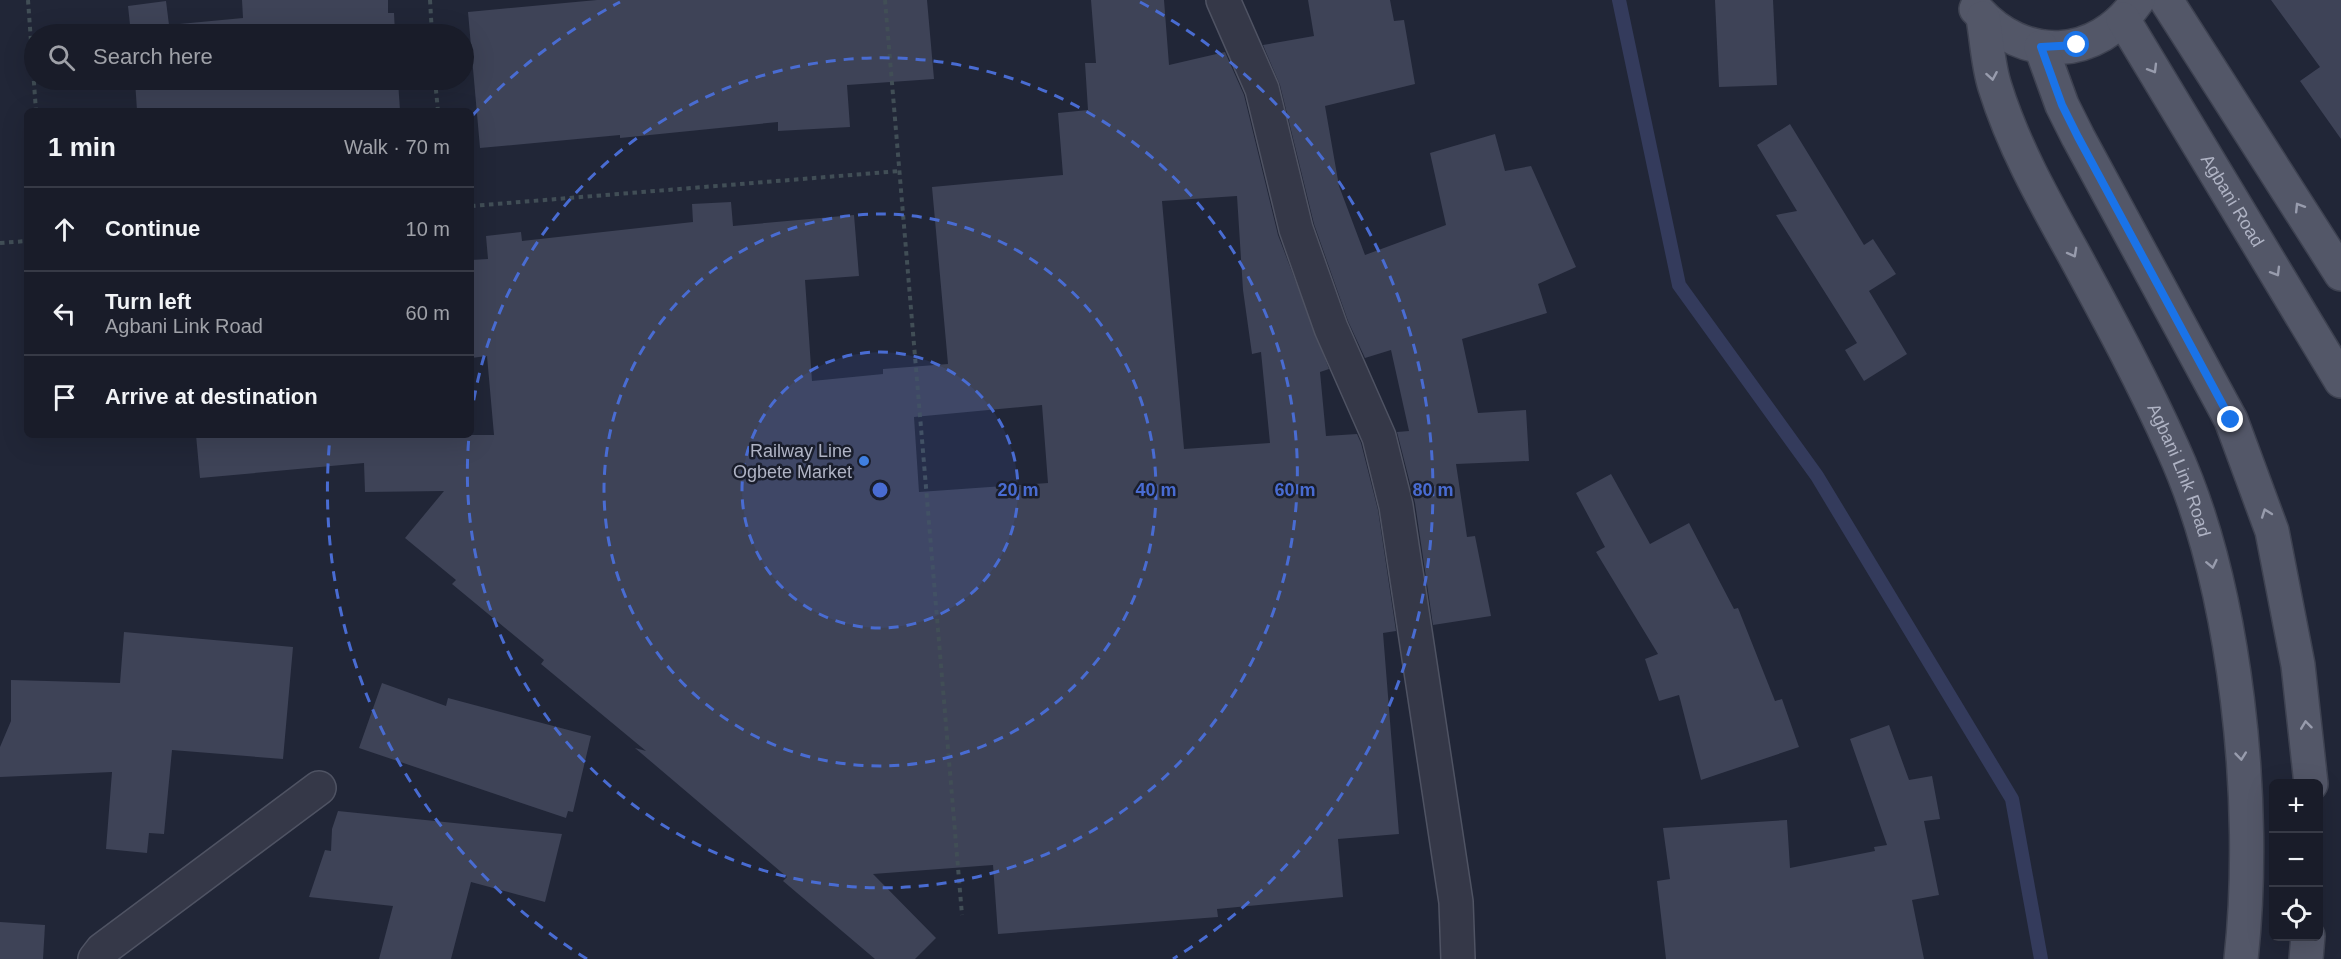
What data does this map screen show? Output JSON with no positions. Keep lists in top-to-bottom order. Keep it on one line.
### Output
{"streets":{"main road":["Agbani Road","Agbani Link Road"]},"places":["Railway Line Ogbete Market"],"page":{"search":"Search here","heading":["1 min","Walk · 70 m"],"list":[["Continue","10 m"],["Turn left","Agbani Link Road","60 m"],"Arrive at destination"],"map_buttons":["+","−"]},"rings":["20 m","40 m","60 m","80 m"]}
